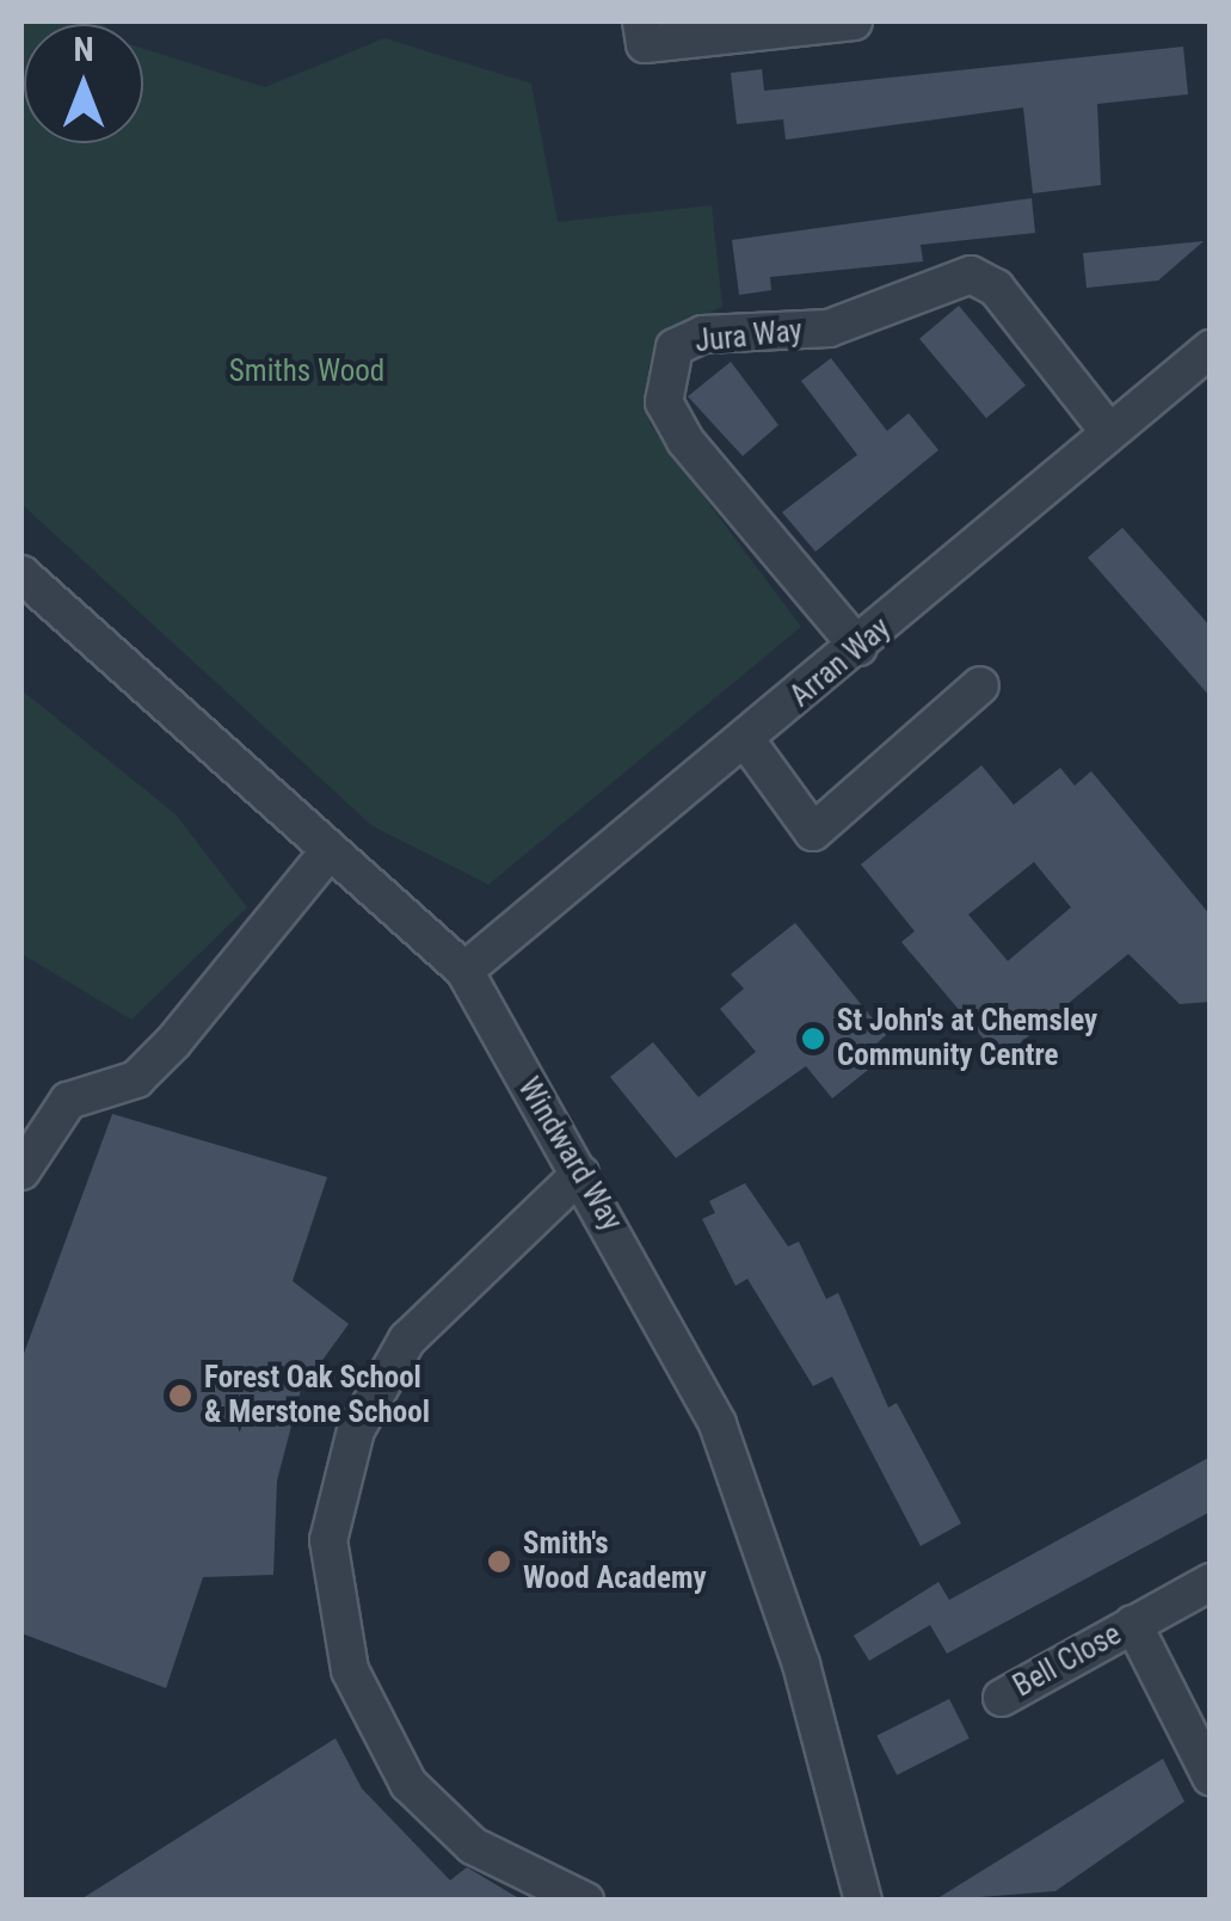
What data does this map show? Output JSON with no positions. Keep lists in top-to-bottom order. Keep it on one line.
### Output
{"streets":{"street":["Jura Way","Arran Way","Windward Way","Bell Close"]},"crossings":[["Jura Way","Arran Way"],["Arran Way","Windward Way"]],"parks":["Smiths Wood"],"places":["St John's at Chemsley Community Centre","Forest Oak School & Merstone School","Smith's Wood Academy"],"north":"top"}
